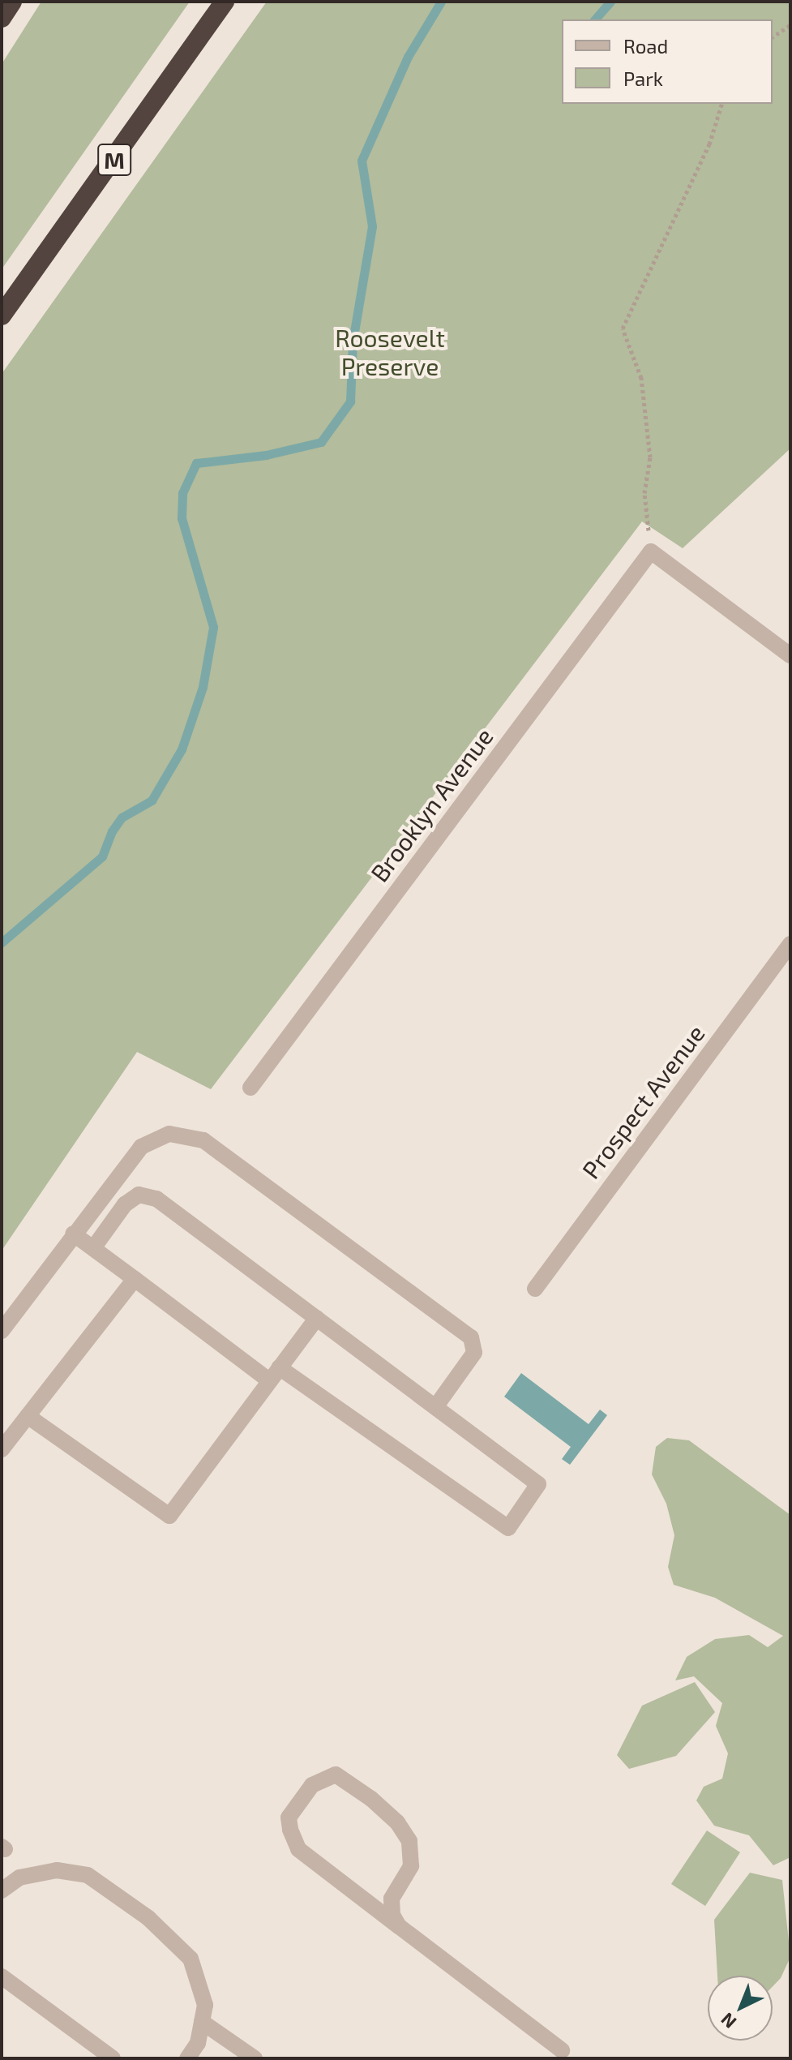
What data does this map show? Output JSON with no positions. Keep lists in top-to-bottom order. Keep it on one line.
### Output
{"streets":{"highway":["M"],"street":["Brooklyn Avenue","Prospect Avenue"]},"parks":["Roosevelt Preserve"],"legend":["Road","Park"],"north":"bottom left"}
